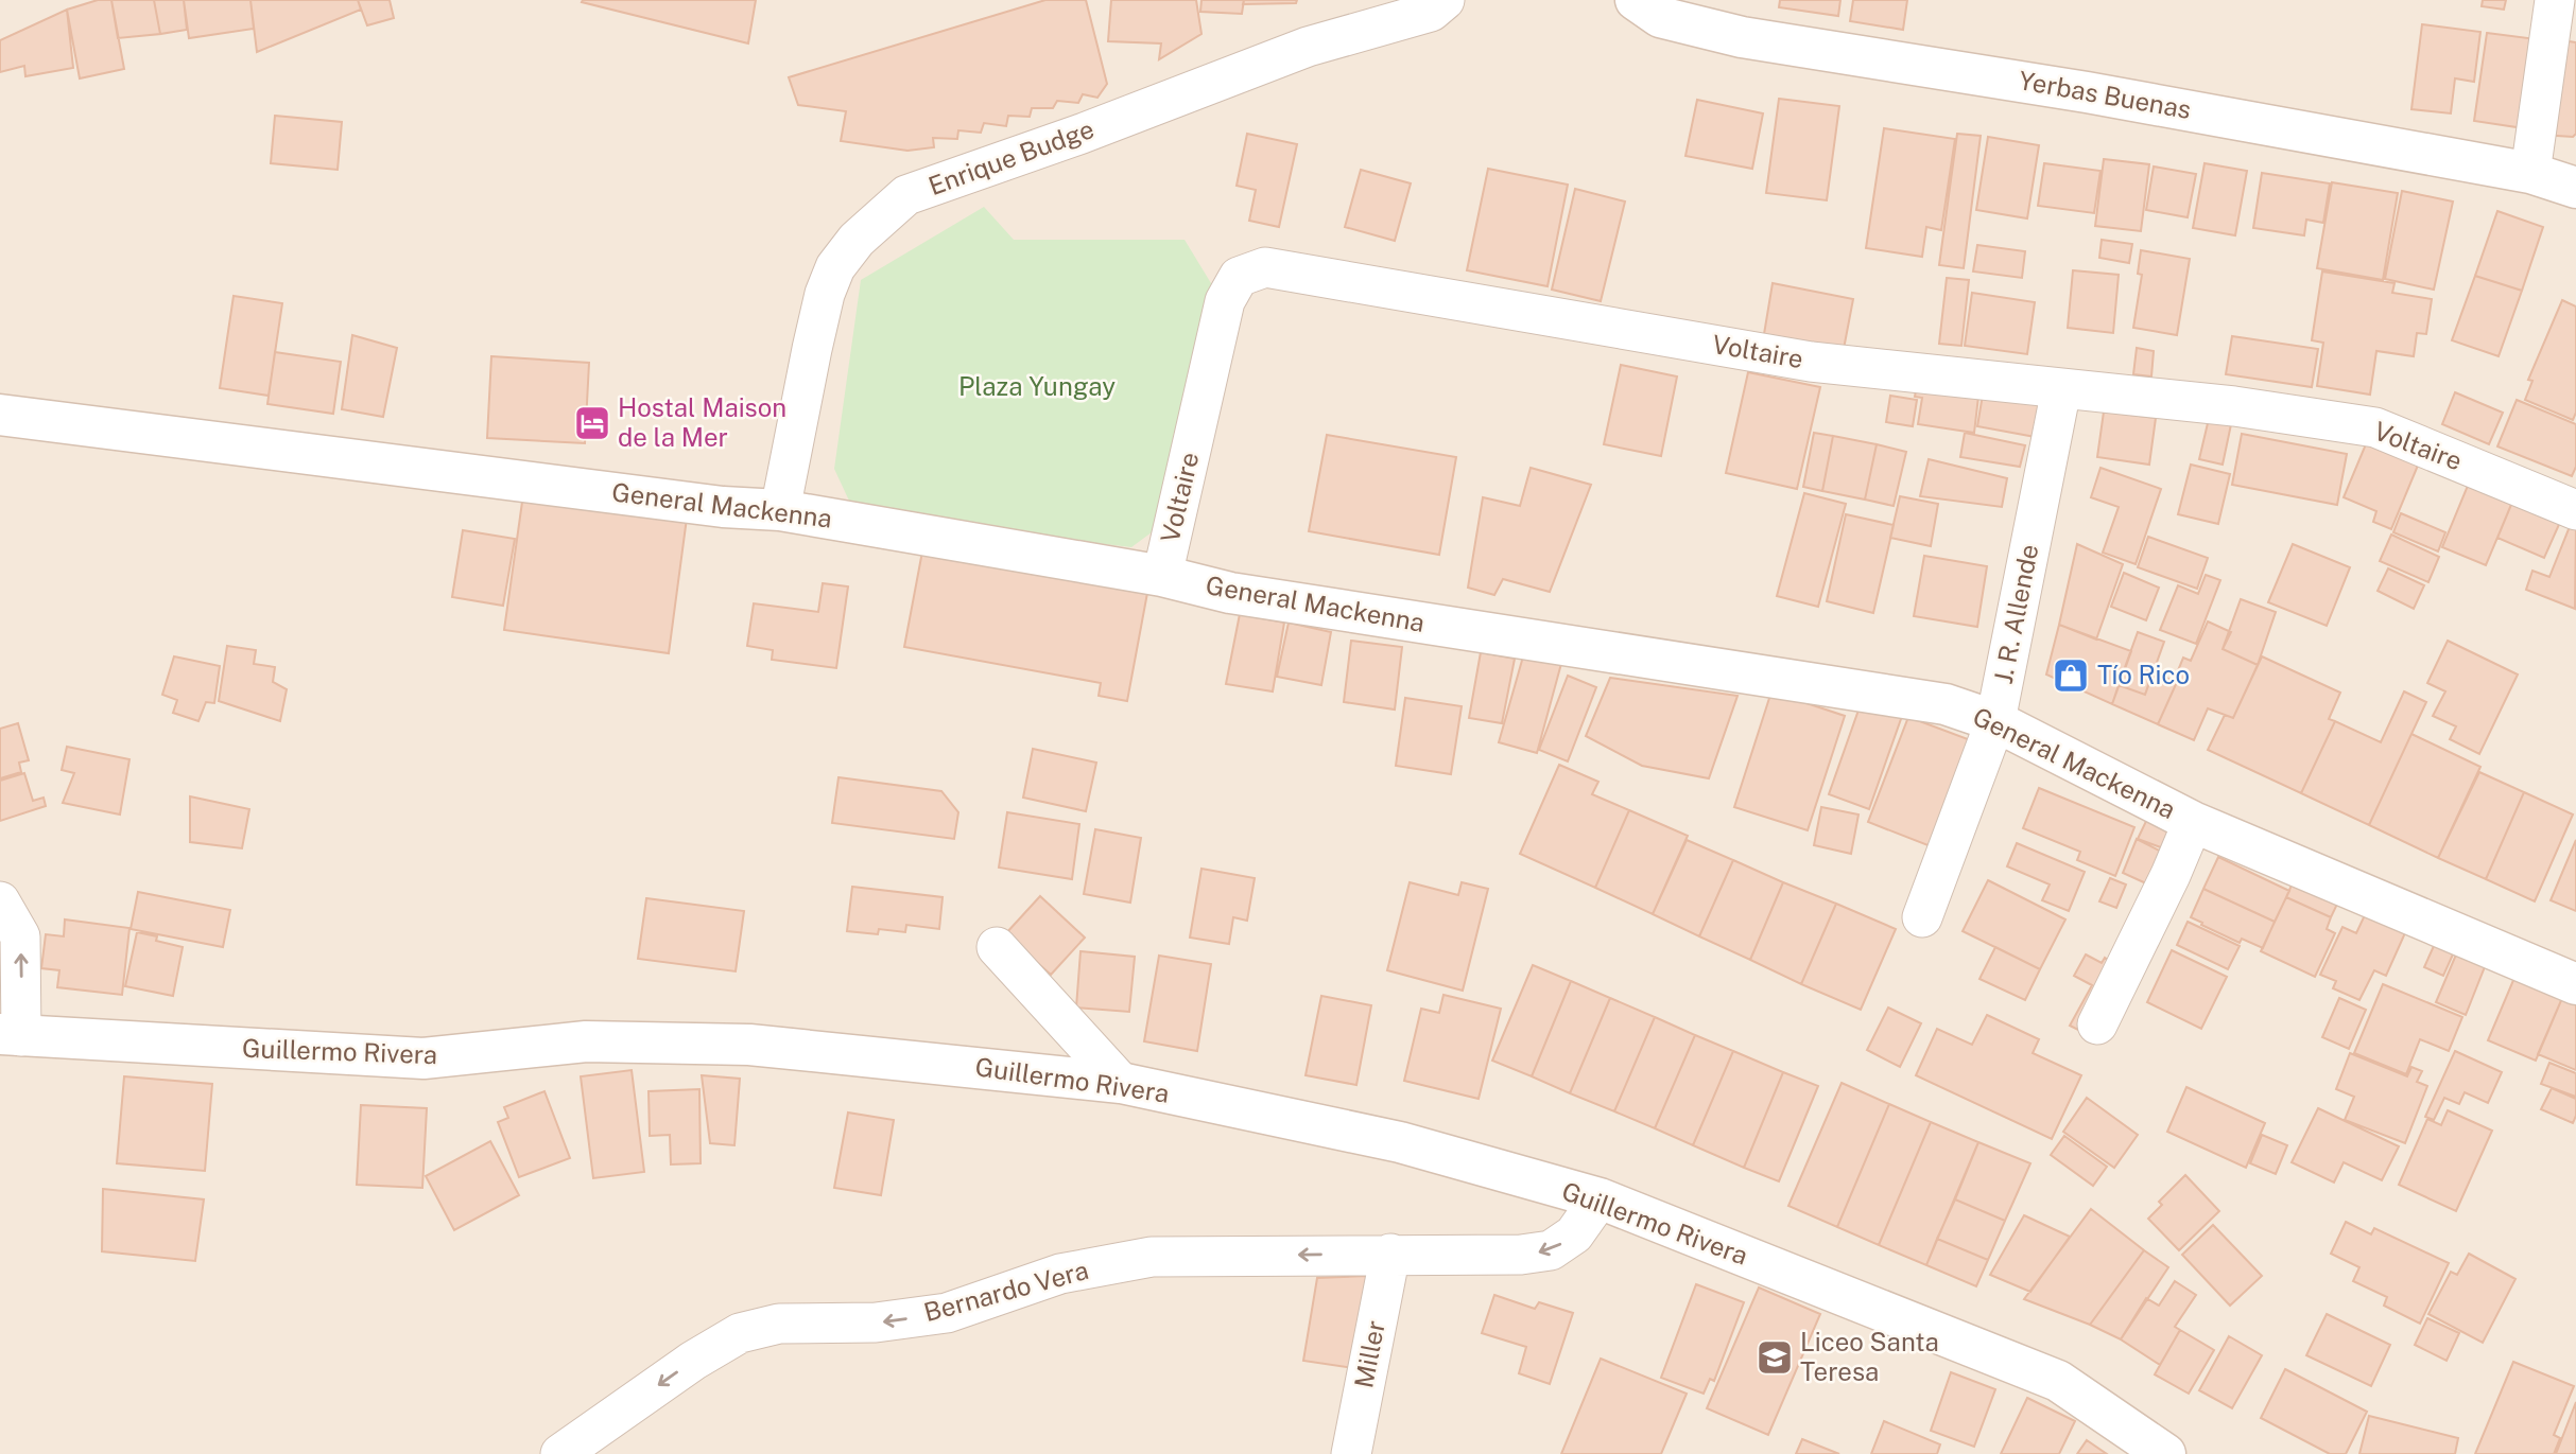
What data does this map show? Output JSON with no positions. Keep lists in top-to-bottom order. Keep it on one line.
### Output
{"streets":{"street":["Yerbas Buenas","Enrique Budge","Voltaire","General Mackenna","J. R. Allende","Guillermo Rivera","Bernardo Vera","Miller"]},"crossings":[["Enrique Budge","General Mackenna"],["Voltaire","General Mackenna"],["Voltaire","J. R. Allende"],["General Mackenna","J. R. Allende"],["Guillermo Rivera","Bernardo Vera"],["Bernardo Vera","Miller"]],"one_way":["Bernardo Vera"],"parks":["Plaza Yungay"],"places":{"hotel":["Hostal Maison de la Mer"],"shop":["Tío Rico"],"school or university":["Liceo Santa Teresa"]}}
